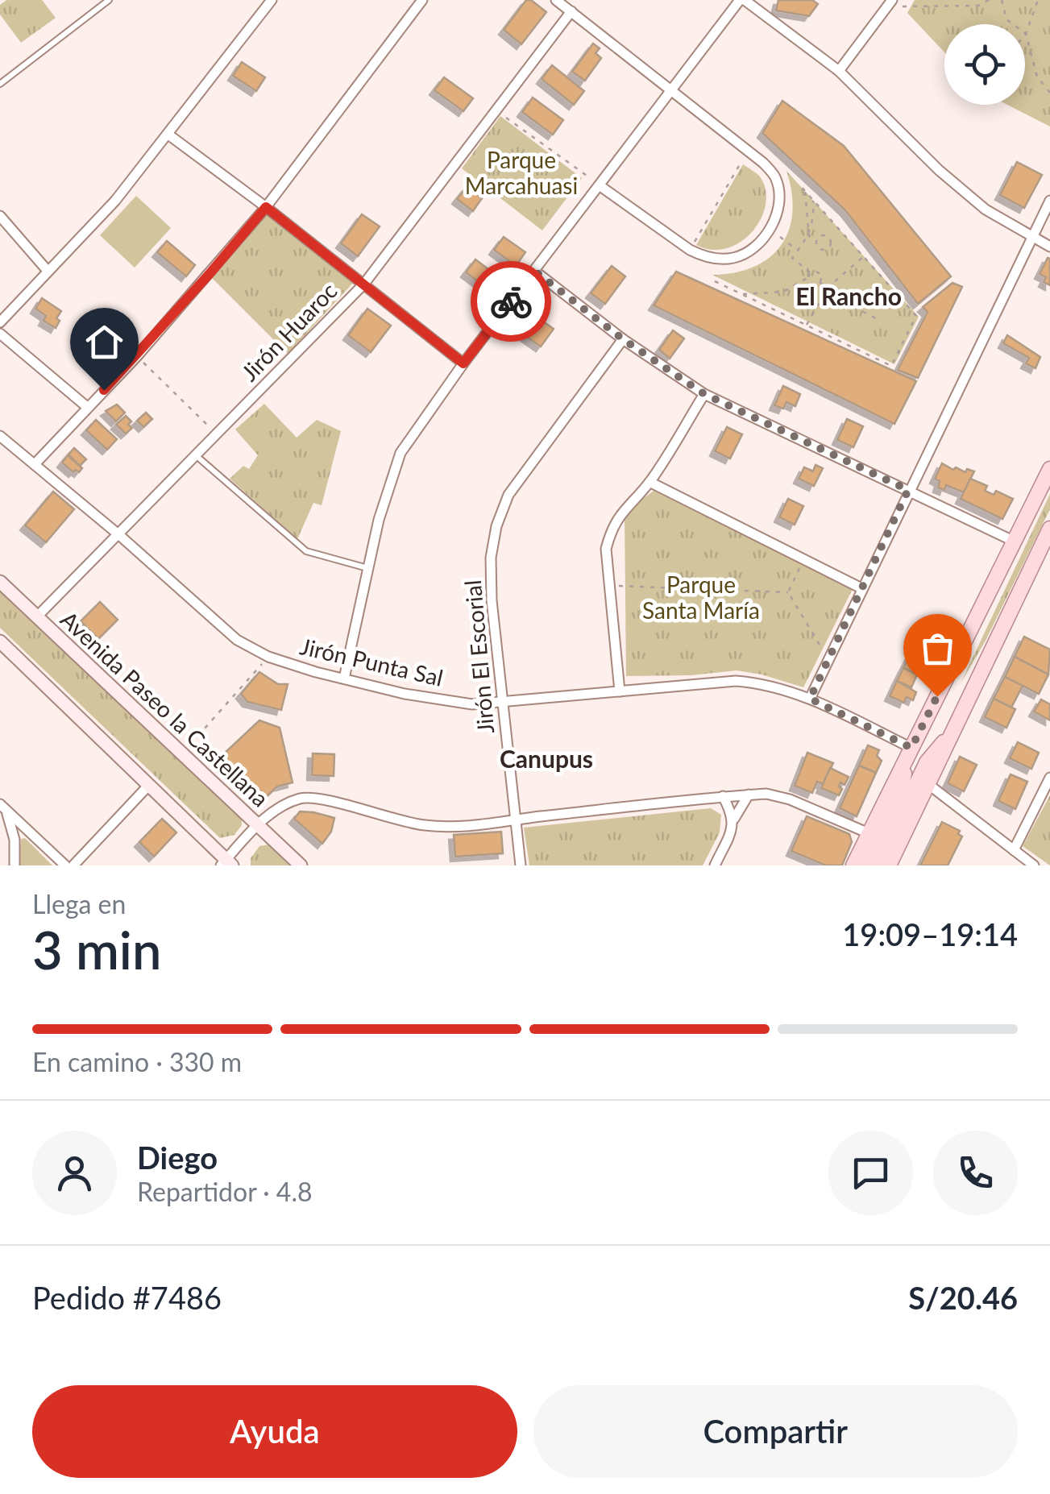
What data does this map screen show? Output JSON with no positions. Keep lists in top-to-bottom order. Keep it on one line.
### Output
{"streets":{"main road":["Avenida Paseo la Castellana"],"street":["Jirón Huaroc","Jirón El Escorial","Jirón Punta Sal"]},"crossings":[["Jirón Huaroc","Jirón Punta Sal"],["Jirón Huaroc","Avenida Paseo la Castellana"],["Jirón El Escorial","Jirón Punta Sal"]],"districts":["El Rancho","Canupus"],"parks":["Parque Marcahuasi","Parque Santa María"],"page":{"heading":["3 min","Llega en","19:09–19:14"],"panel":["Diego","Repartidor · 4.8","Pedido #7486","S/20.46"],"bar":"En camino · 330 m","buttons":["Ayuda","Compartir"]}}
